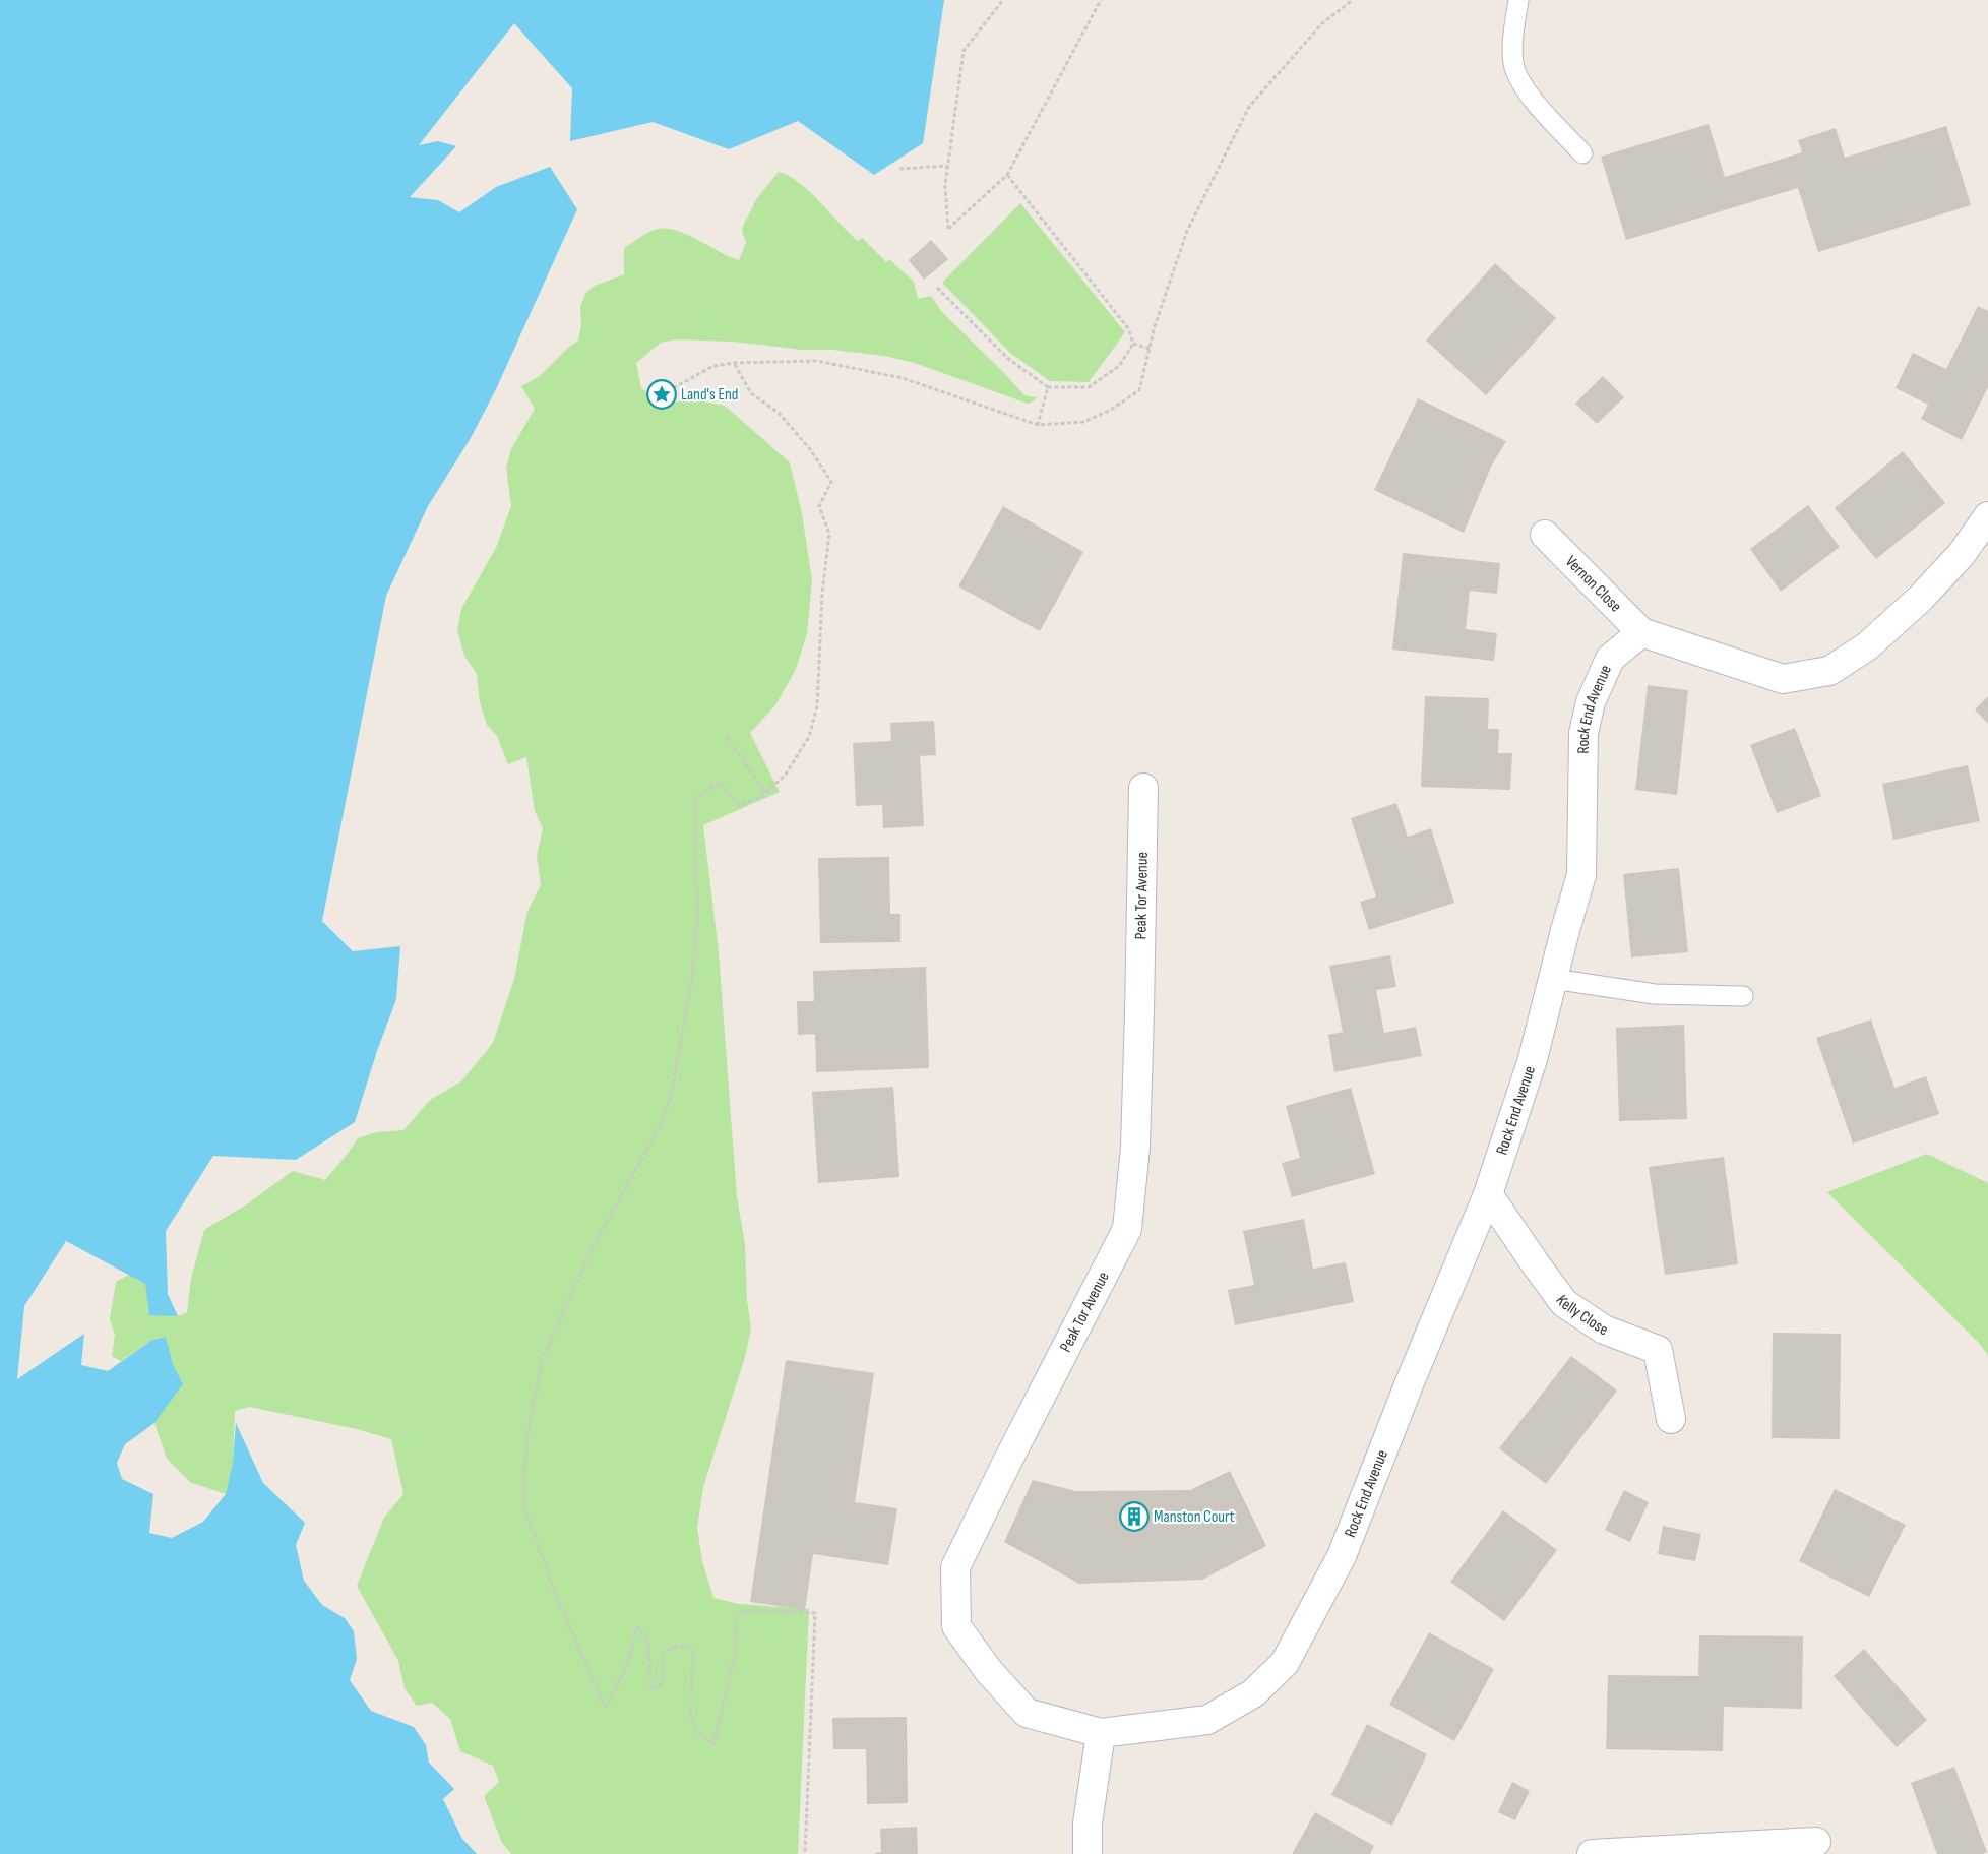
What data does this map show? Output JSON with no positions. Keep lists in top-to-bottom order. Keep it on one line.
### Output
{"streets":{"street":["Vernon Close","Rock End Avenue","Peak Tor Avenue","Kelly Close"]},"crossings":[["Vernon Close","Rock End Avenue"],["Rock End Avenue","Peak Tor Avenue"],["Rock End Avenue","Kelly Close"]],"places":{"place":["Land's End"],"building":["Manston Court"]}}
